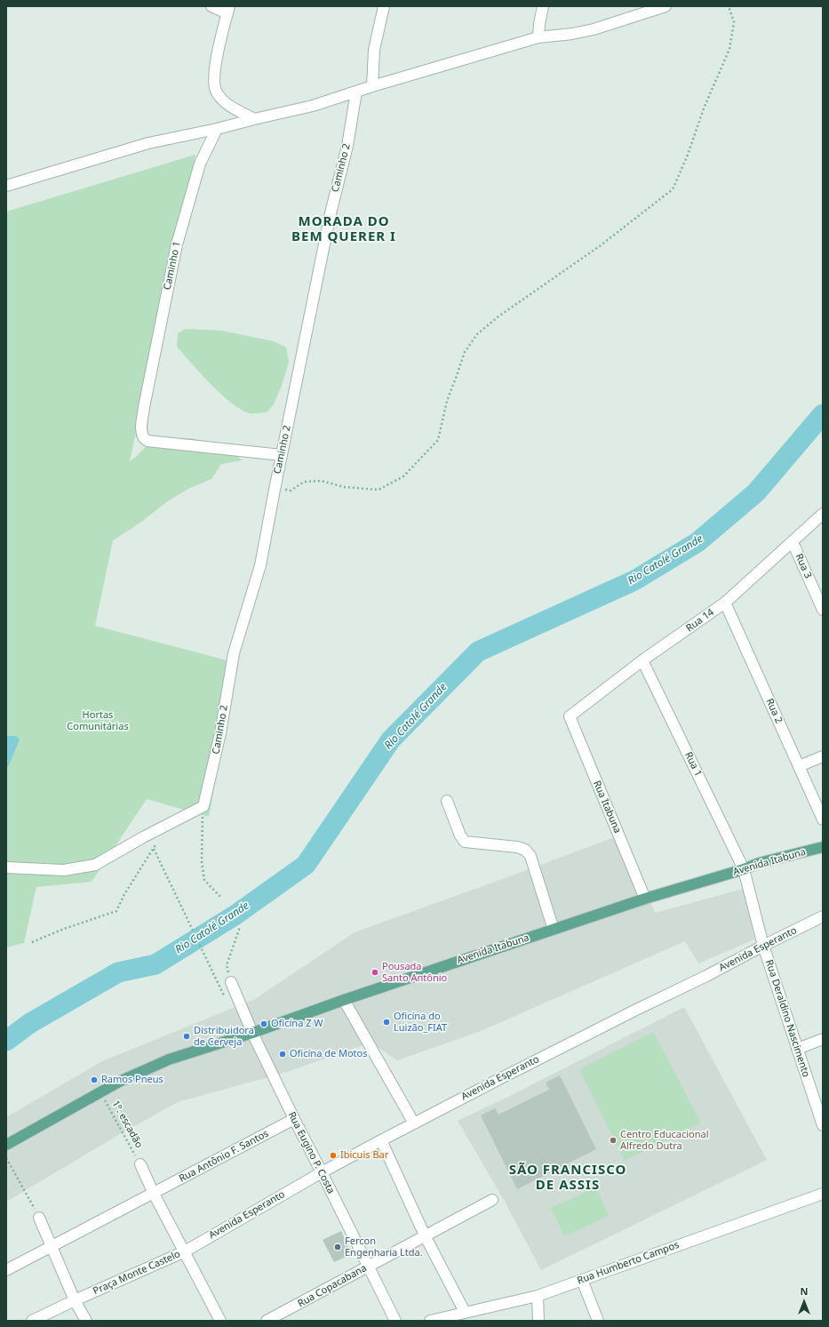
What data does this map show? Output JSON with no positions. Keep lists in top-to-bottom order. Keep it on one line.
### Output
{"streets":{"main road":["Avenida Itabuna"],"street":["Caminho 2","Caminho 1","Rua 3","Rua 14","Rua 2","Rua 1","Rua Itabuna","Avenida Esperanto","Rua Deraldino Nascimento","Rua Eugino P. Costa","Rua Antônio F. Santos","Rua Humberto Campos","Praça Monte Castelo","Rua Copacabana"],"path":["1º. escadão"]},"crossings":[["Caminho 2","Caminho 1"],["Rua 3","Rua 14"],["Rua 14","Rua 2"],["Rua 14","Rua 1"],["Rua 14","Rua Itabuna"],["Rua 1","Avenida Itabuna"],["Rua 1","Rua Deraldino Nascimento"],["Rua Itabuna","Avenida Itabuna"],["Avenida Itabuna","Rua Deraldino Nascimento"],["Avenida Itabuna","1º. escadão"],["Avenida Itabuna","Rua Eugino P. Costa"],["Avenida Esperanto","Rua Deraldino Nascimento"],["Avenida Esperanto","Rua Eugino P. Costa"],["Avenida Esperanto","Praça Monte Castelo"],["1º. escadão","Praça Monte Castelo"],["Rua Eugino P. Costa","Rua Antônio F. Santos"],["Rua Eugino P. Costa","Rua Copacabana"],["Rua Antônio F. Santos","Praça Monte Castelo"]],"districts":["MORADA DO BEM QUERER I","SÃO FRANCISCO DE ASSIS"],"water":["Rio Catolé Grande"],"parks":["Hortas Comunitárias"],"places":["Pousada Santo Antônio","Oficína do Luizão_FIAT","Oficína Z W","Distribuidora de Cerveja","Oficína de Motos","Ramos Pneus","Centro Educacional Alfredo Dutra","Ibicuis Bar","Fercon Engenharia Ltda."],"north":"top"}
